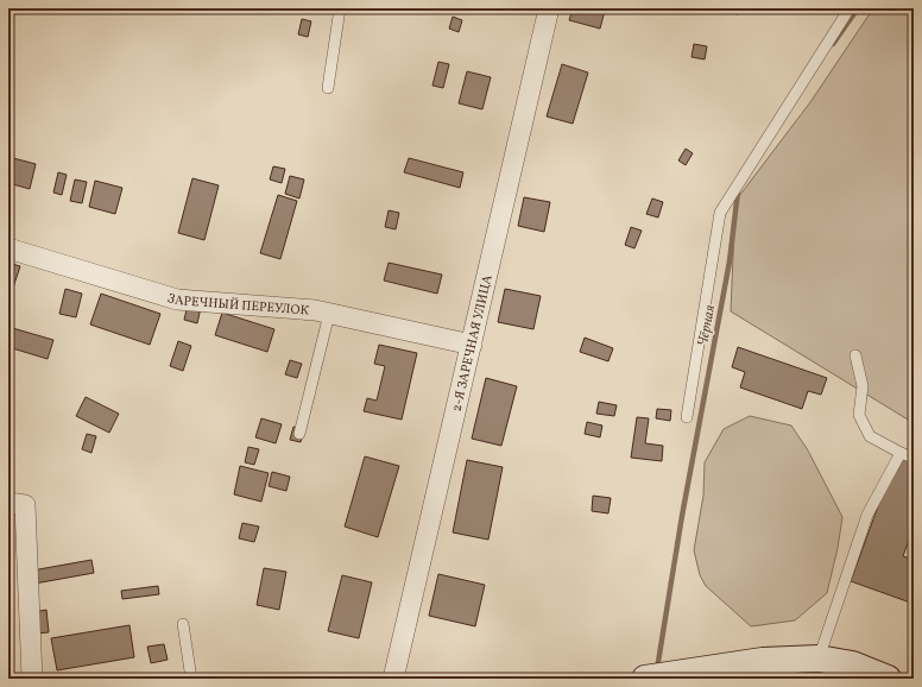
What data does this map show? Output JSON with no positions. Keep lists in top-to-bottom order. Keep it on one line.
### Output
{"streets":{"street":["ЗАРЕЧНЫЙ ПЕРЕУЛОК","2-Я ЗАРЕЧНАЯ УЛИЦА"]},"crossings":[["ЗАРЕЧНЫЙ ПЕРЕУЛОК","2-Я ЗАРЕЧНАЯ УЛИЦА"]],"water":["Чёрная"]}
